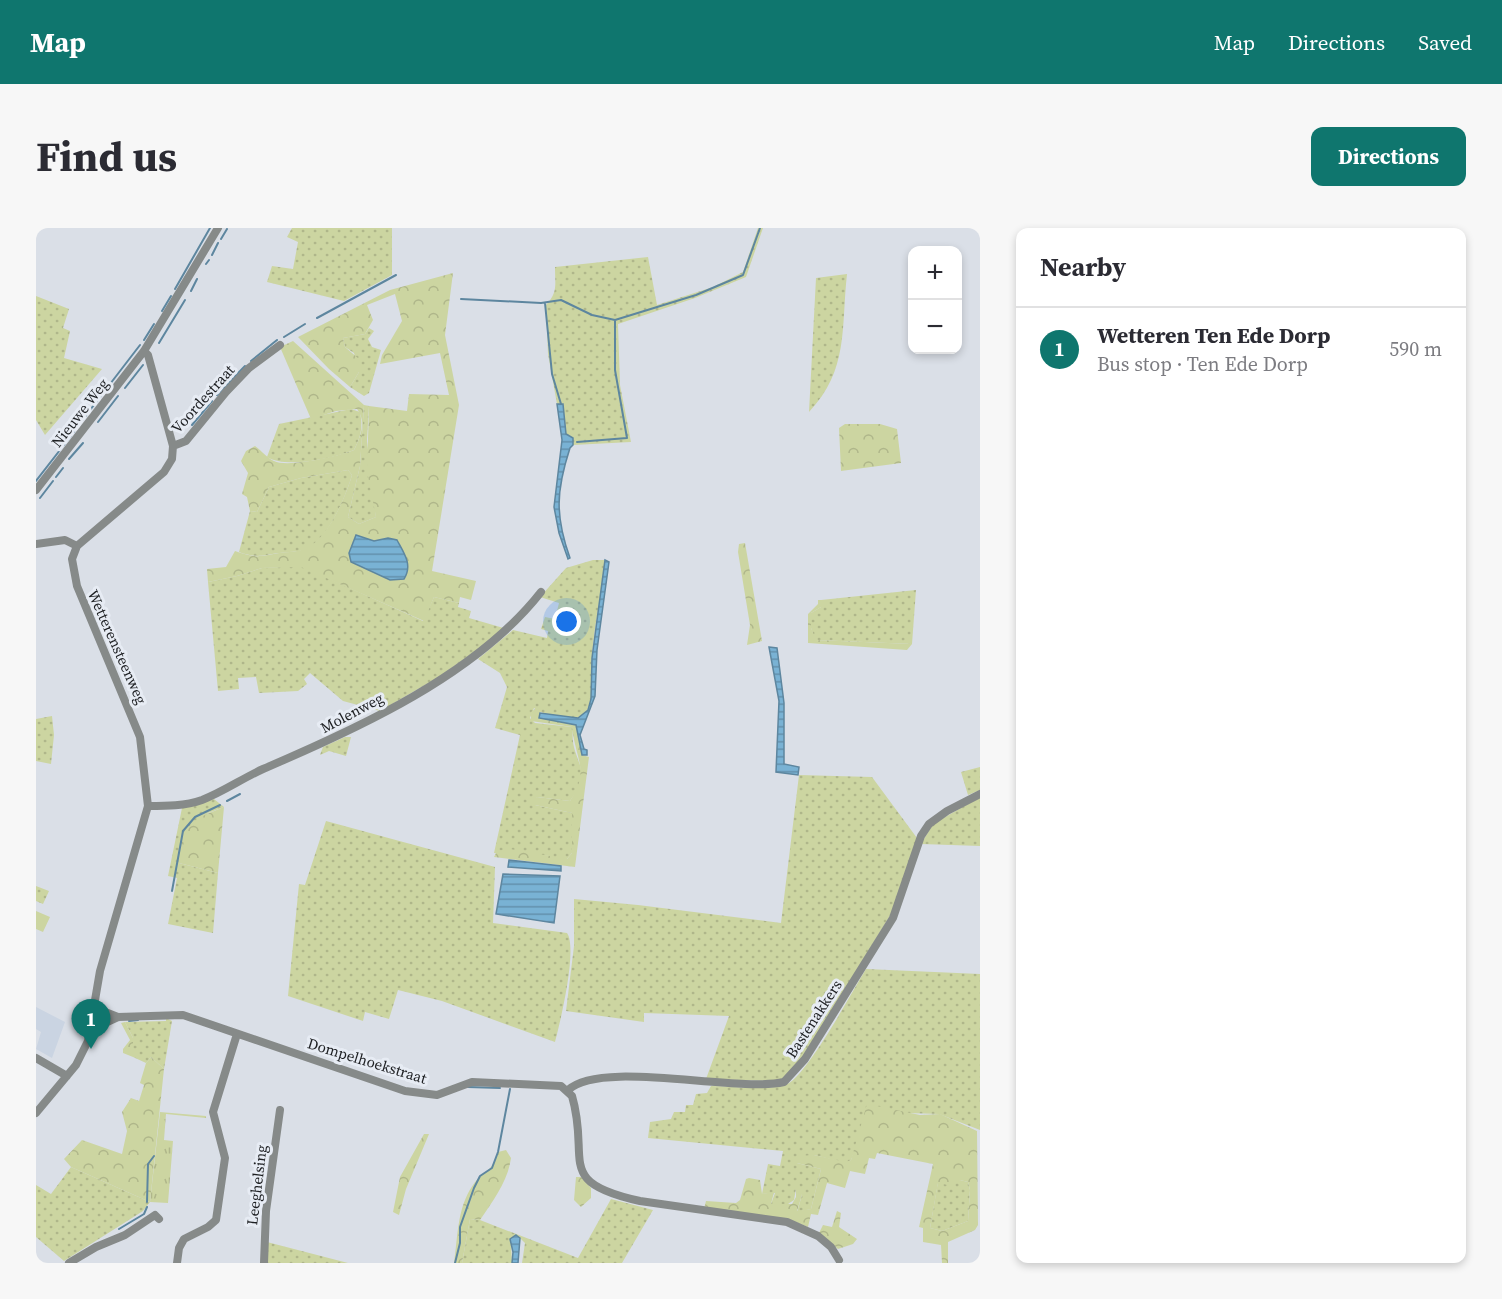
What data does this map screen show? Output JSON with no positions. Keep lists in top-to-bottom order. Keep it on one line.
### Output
{"streets":{"street":["Voordestraat","Nieuwe Weg","Wetterensteenweg","Molenweg","Bastenakkers","Dompelhoekstraat","Leeghelsing"]},"crossings":[["Wetterensteenweg","Molenweg"],["Wetterensteenweg","Dompelhoekstraat"],["Bastenakkers","Dompelhoekstraat"]],"page":{"header":"Map","nav":["Map","Directions","Saved"],"title":"Find us","buttons":"Directions","heading":"Nearby","map_buttons":["+","−"],"list":[{"mark":"1","name":"Wetteren Ten Ede Dorp","note":"Bus stop · Ten Ede Dorp","value":"590 m"}],"pins":"1"}}
